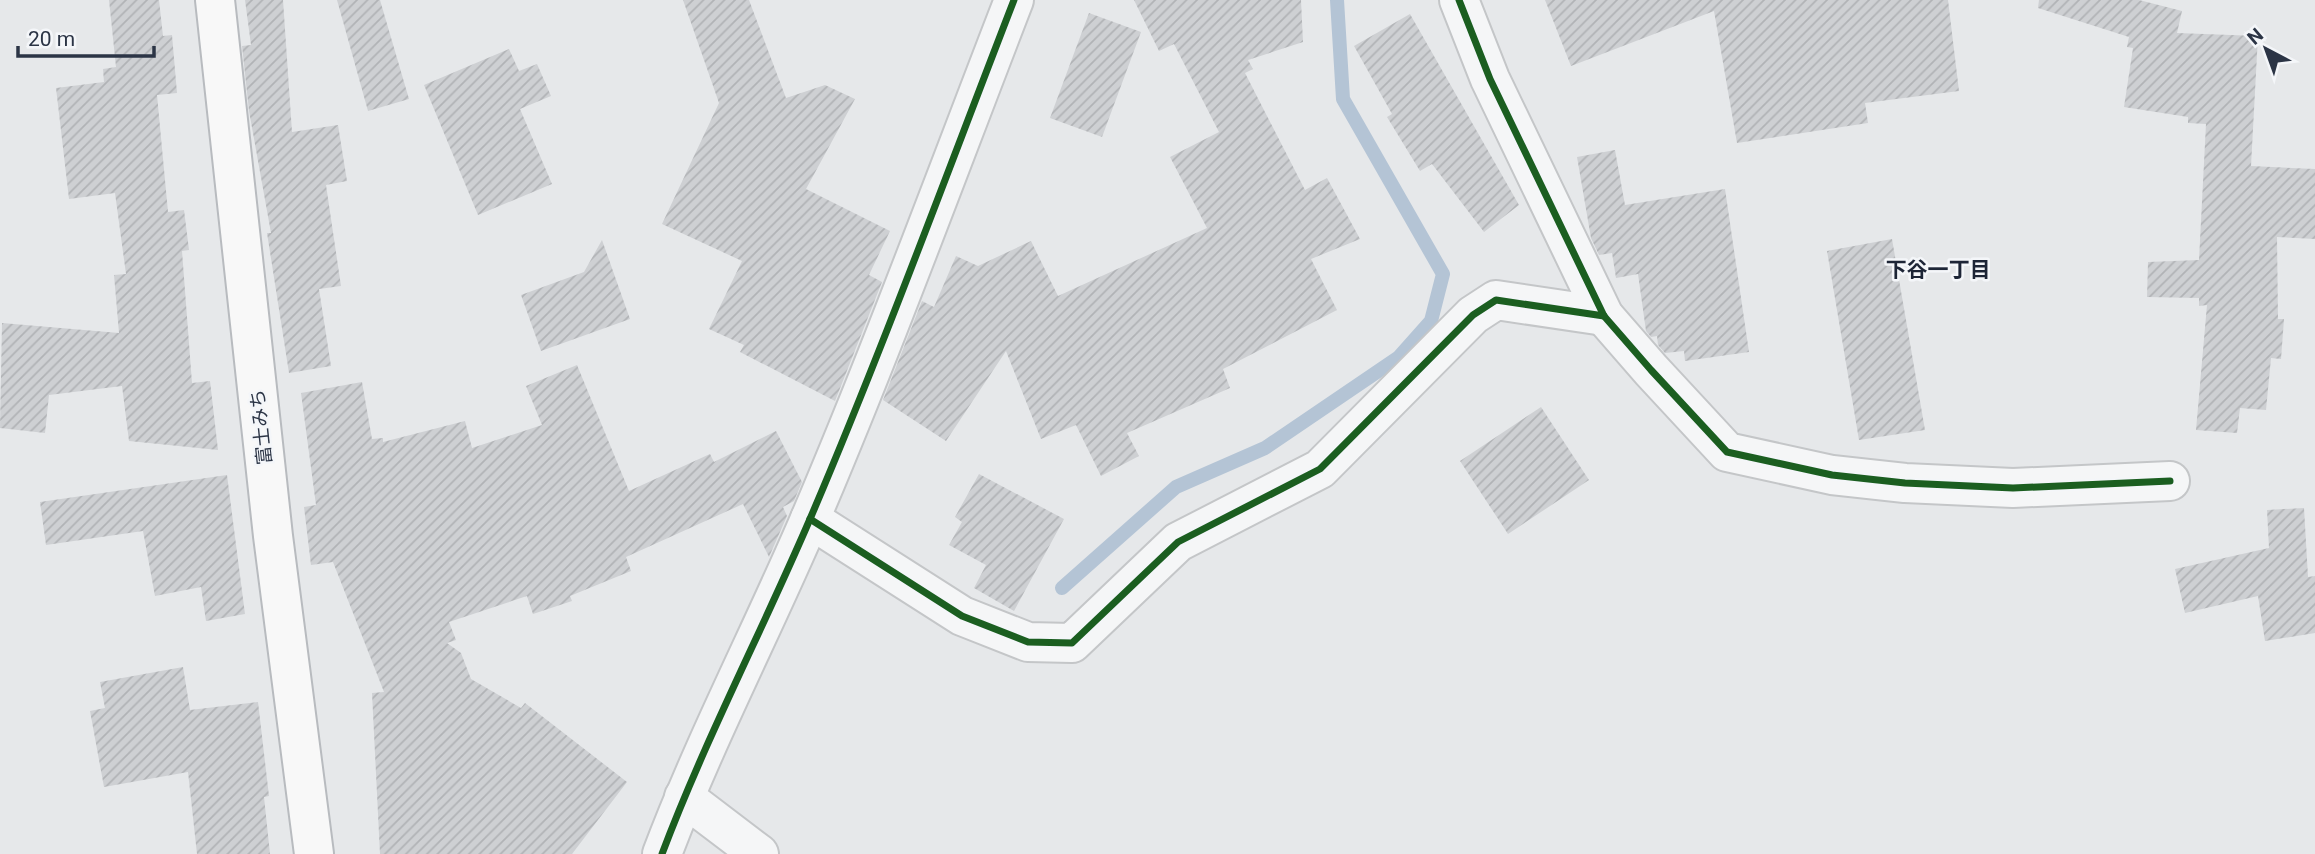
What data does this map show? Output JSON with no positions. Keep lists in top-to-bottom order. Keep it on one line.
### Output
{"streets":{"highway":["富士みち"]},"districts":["下谷一丁目"],"scale_bar":"20 m","north":"top left"}
